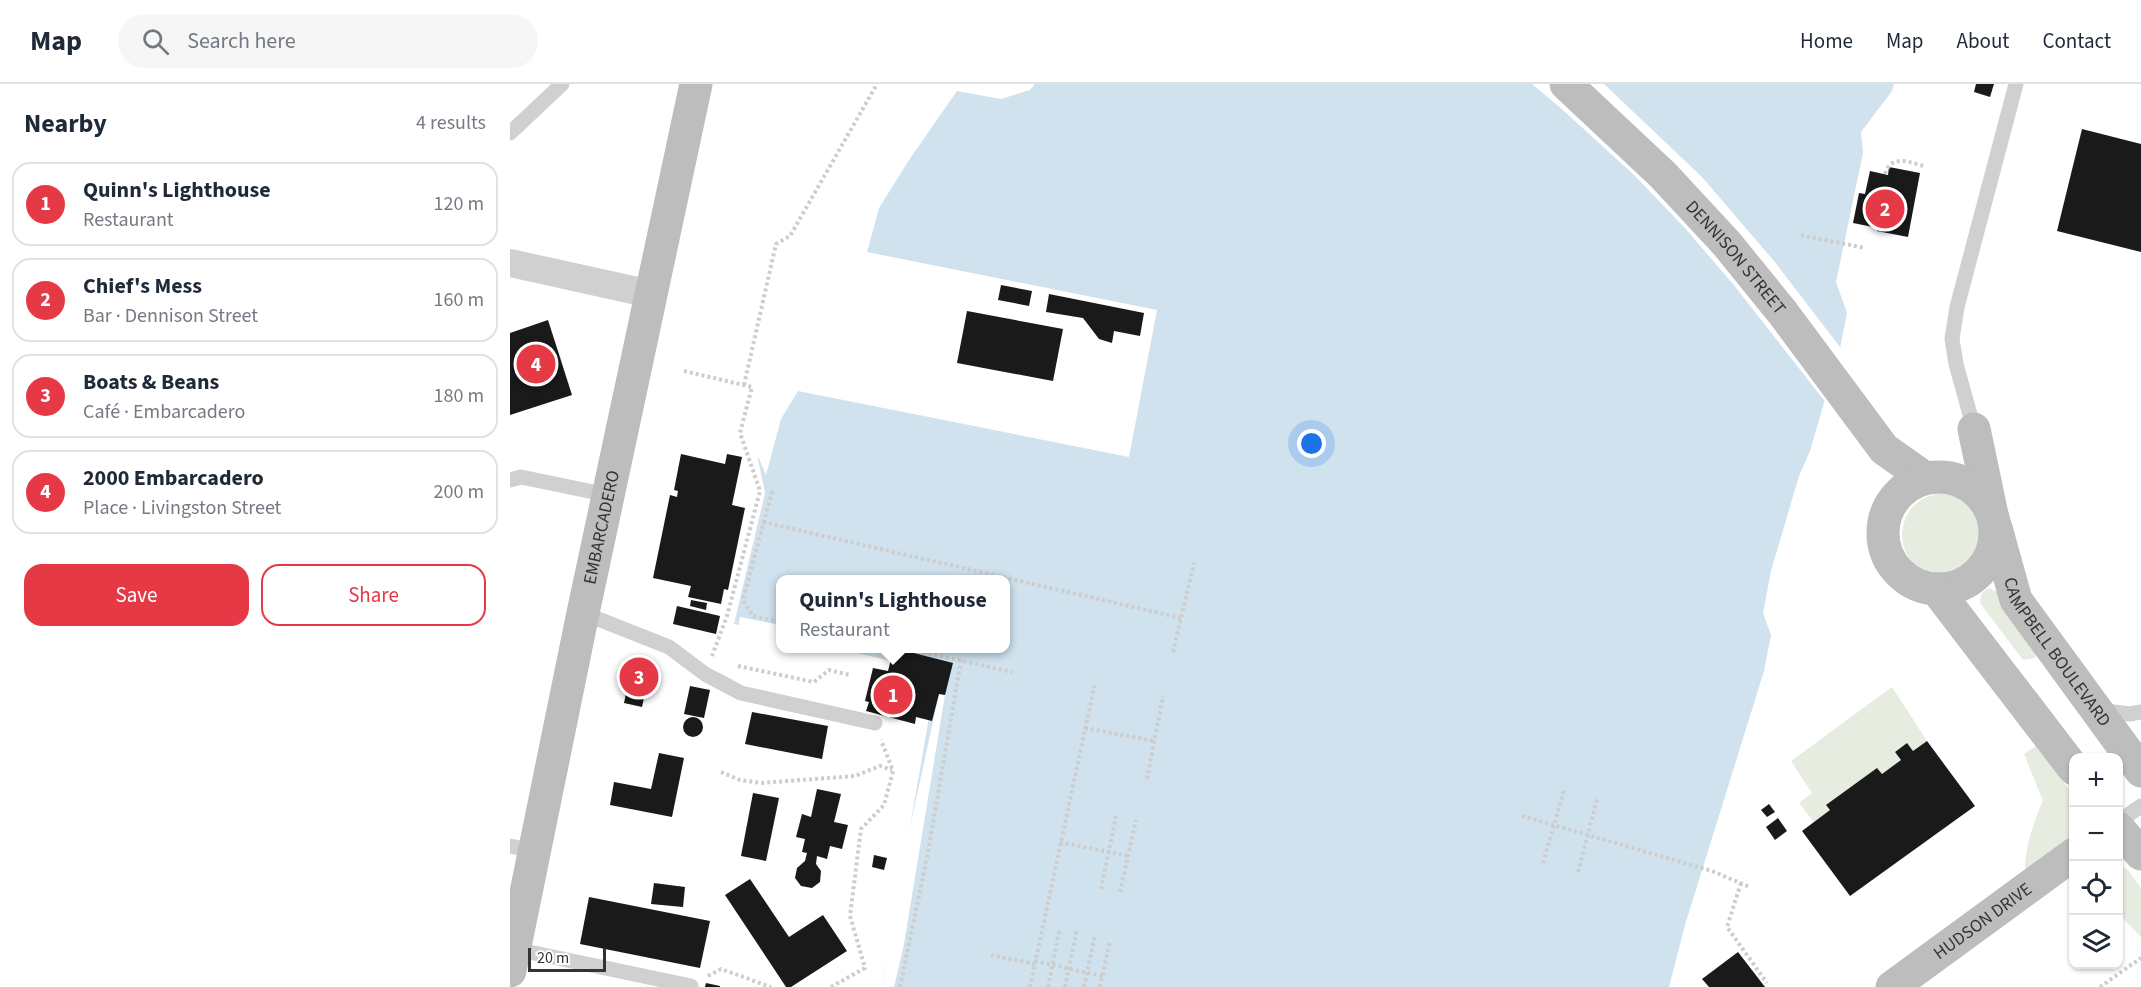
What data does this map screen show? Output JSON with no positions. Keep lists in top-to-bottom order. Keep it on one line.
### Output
{"streets":{"street":["DENNISON STREET","EMBARCADERO","CAMPBELL BOULEVARD","HUDSON DRIVE"]},"crossings":[["DENNISON STREET","CAMPBELL BOULEVARD"]],"scale_bar":"20 m","page":{"header":"Map","search":"Search here","nav":["Home","Map","About","Contact"],"heading":["Nearby","4 results"],"list":[{"mark":"1","name":"Quinn's Lighthouse","note":"Restaurant","value":"120 m"},{"mark":"2","name":"Chief's Mess","note":"Bar · Dennison Street","value":"160 m"},{"mark":"3","name":"Boats & Beans","note":"Café · Embarcadero","value":"180 m"},{"mark":"4","name":"2000 Embarcadero","note":"Place · Livingston Street","value":"200 m"}],"pins":["2","4","3","1"],"buttons":["Save","Share"],"popup":["Quinn's Lighthouse","Restaurant"],"map_buttons":["+","−"],"scale":"20 m"}}
